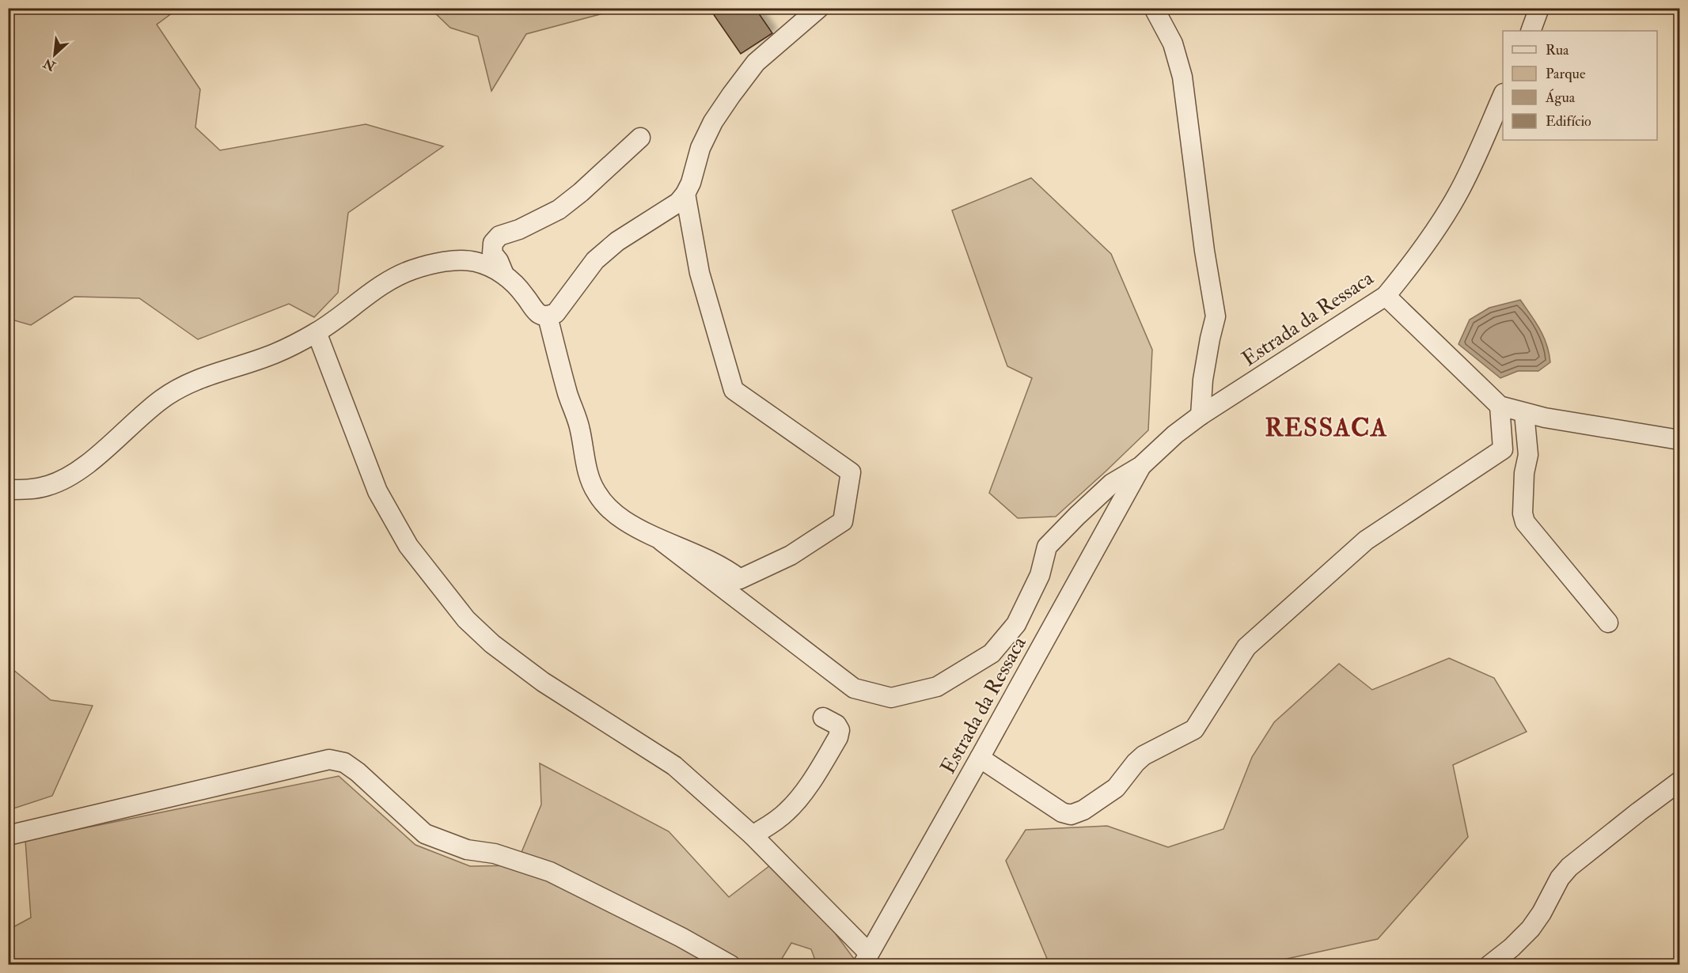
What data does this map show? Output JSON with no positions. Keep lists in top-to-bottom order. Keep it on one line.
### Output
{"streets":{"street":["Estrada da Ressaca"]},"districts":["RESSACA"],"legend":["Rua","Parque","Água","Edifício"],"north":"bottom left"}
